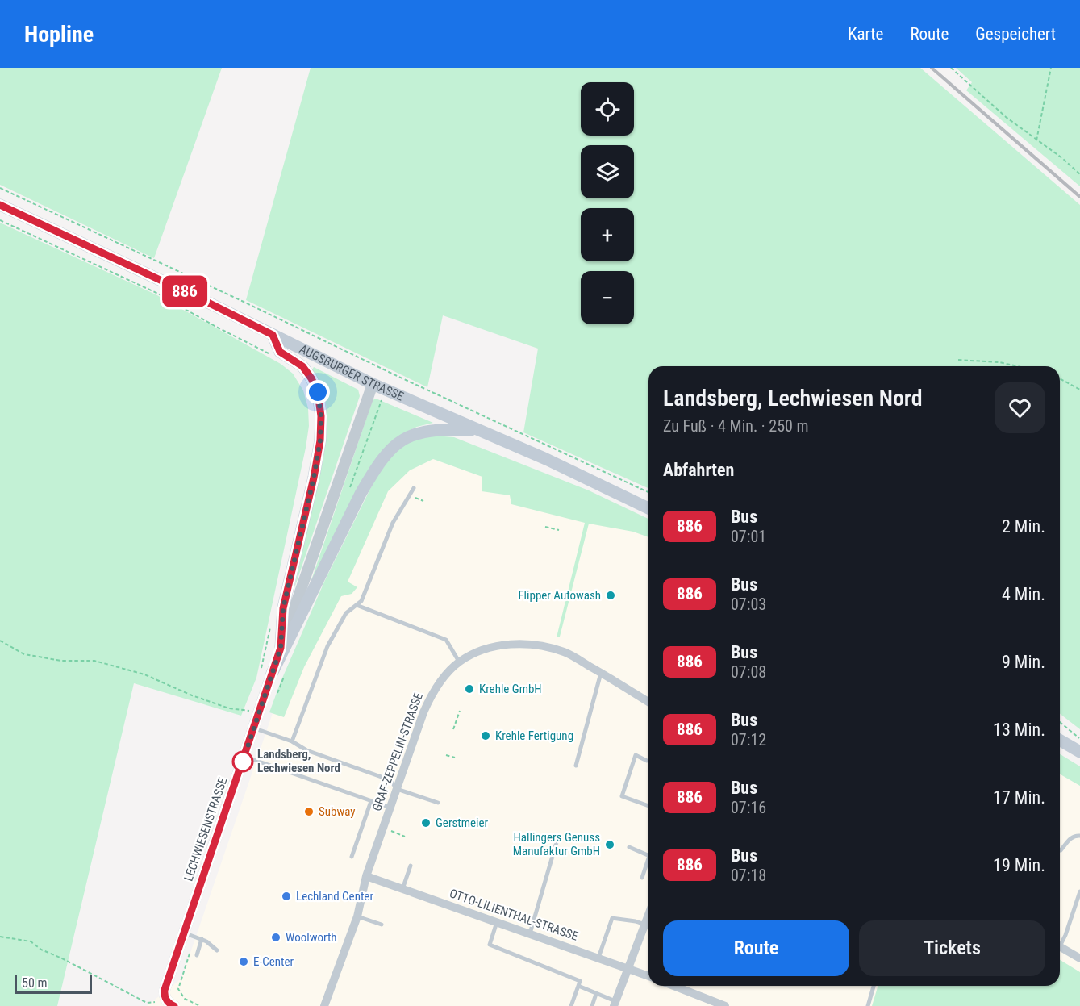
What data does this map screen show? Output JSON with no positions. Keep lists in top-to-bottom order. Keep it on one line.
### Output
{"streets":{"main road":["AUGSBURGER STRASSE"],"street":["GRAF-ZEPPELIN-STRASSE","LECHWIESENSTRASSE","OTTO-LILIENTHAL-STRASSE"]},"crossings":[["AUGSBURGER STRASSE","LECHWIESENSTRASSE"],["GRAF-ZEPPELIN-STRASSE","OTTO-LILIENTHAL-STRASSE"]],"places":["Flipper Autowash","Krehle GmbH","Krehle Fertigung","Landsberg, Lechwiesen Nord","Subway","Gerstmeier","Hallingers Genuss Manufaktur GmbH","Lechland Center","Woolworth","E-Center"],"lines":["bus line 886"],"scale_bar":"50 m","page":{"header":"Hopline","nav":["Karte","Route","Gespeichert"],"on_map":"886","map_buttons":["+","−"],"heading":[["Landsberg, Lechwiesen Nord","Zu Fuß · 4 Min. · 250 m"],"Abfahrten"],"list":[{"mark":"886","name":"Bus","note":"07:01","value":"2 Min."},{"mark":"886","name":"Bus","note":"07:03","value":"4 Min."},{"mark":"886","name":"Bus","note":"07:08","value":"9 Min."},{"mark":"886","name":"Bus","note":"07:12","value":"13 Min."},{"mark":"886","name":"Bus","note":"07:16","value":"17 Min."},{"mark":"886","name":"Bus","note":"07:18","value":"19 Min."}],"buttons":["Route","Tickets"],"scale":"50 m"}}
